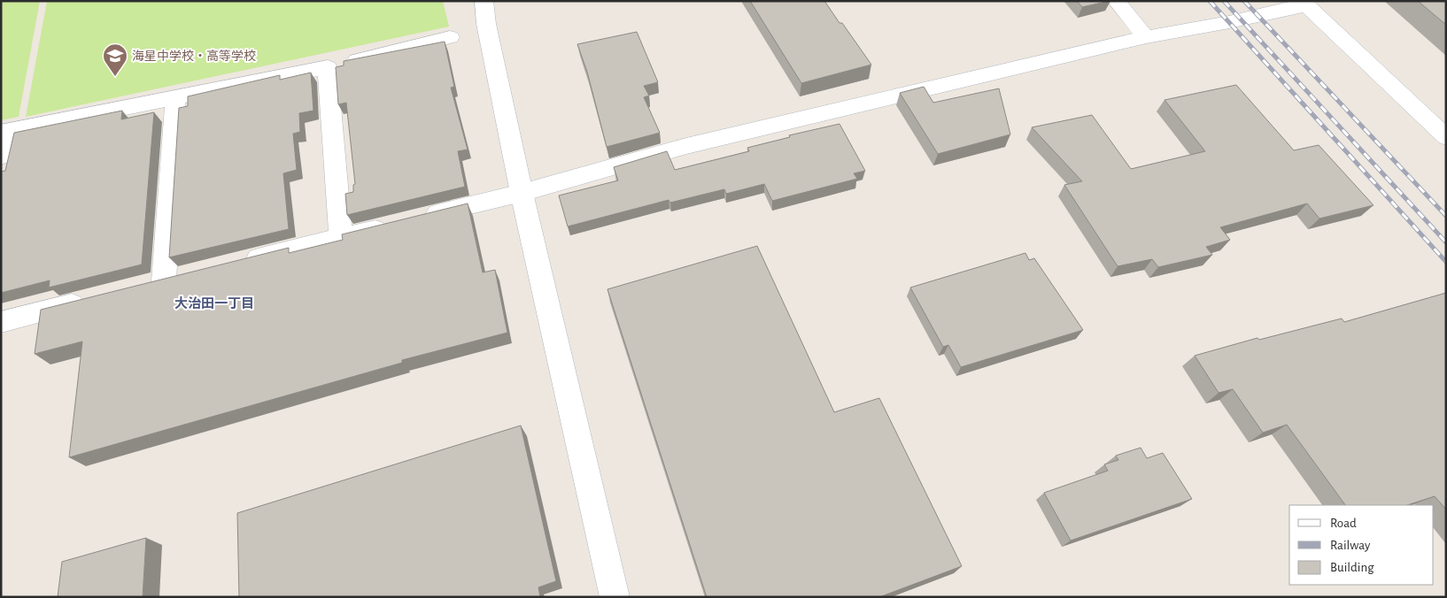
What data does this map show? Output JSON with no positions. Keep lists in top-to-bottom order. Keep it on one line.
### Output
{"districts":["大治田一丁目"],"places":{"school or university":["海星中学校・高等学校"]},"legend":["Road","Railway","Building"]}
